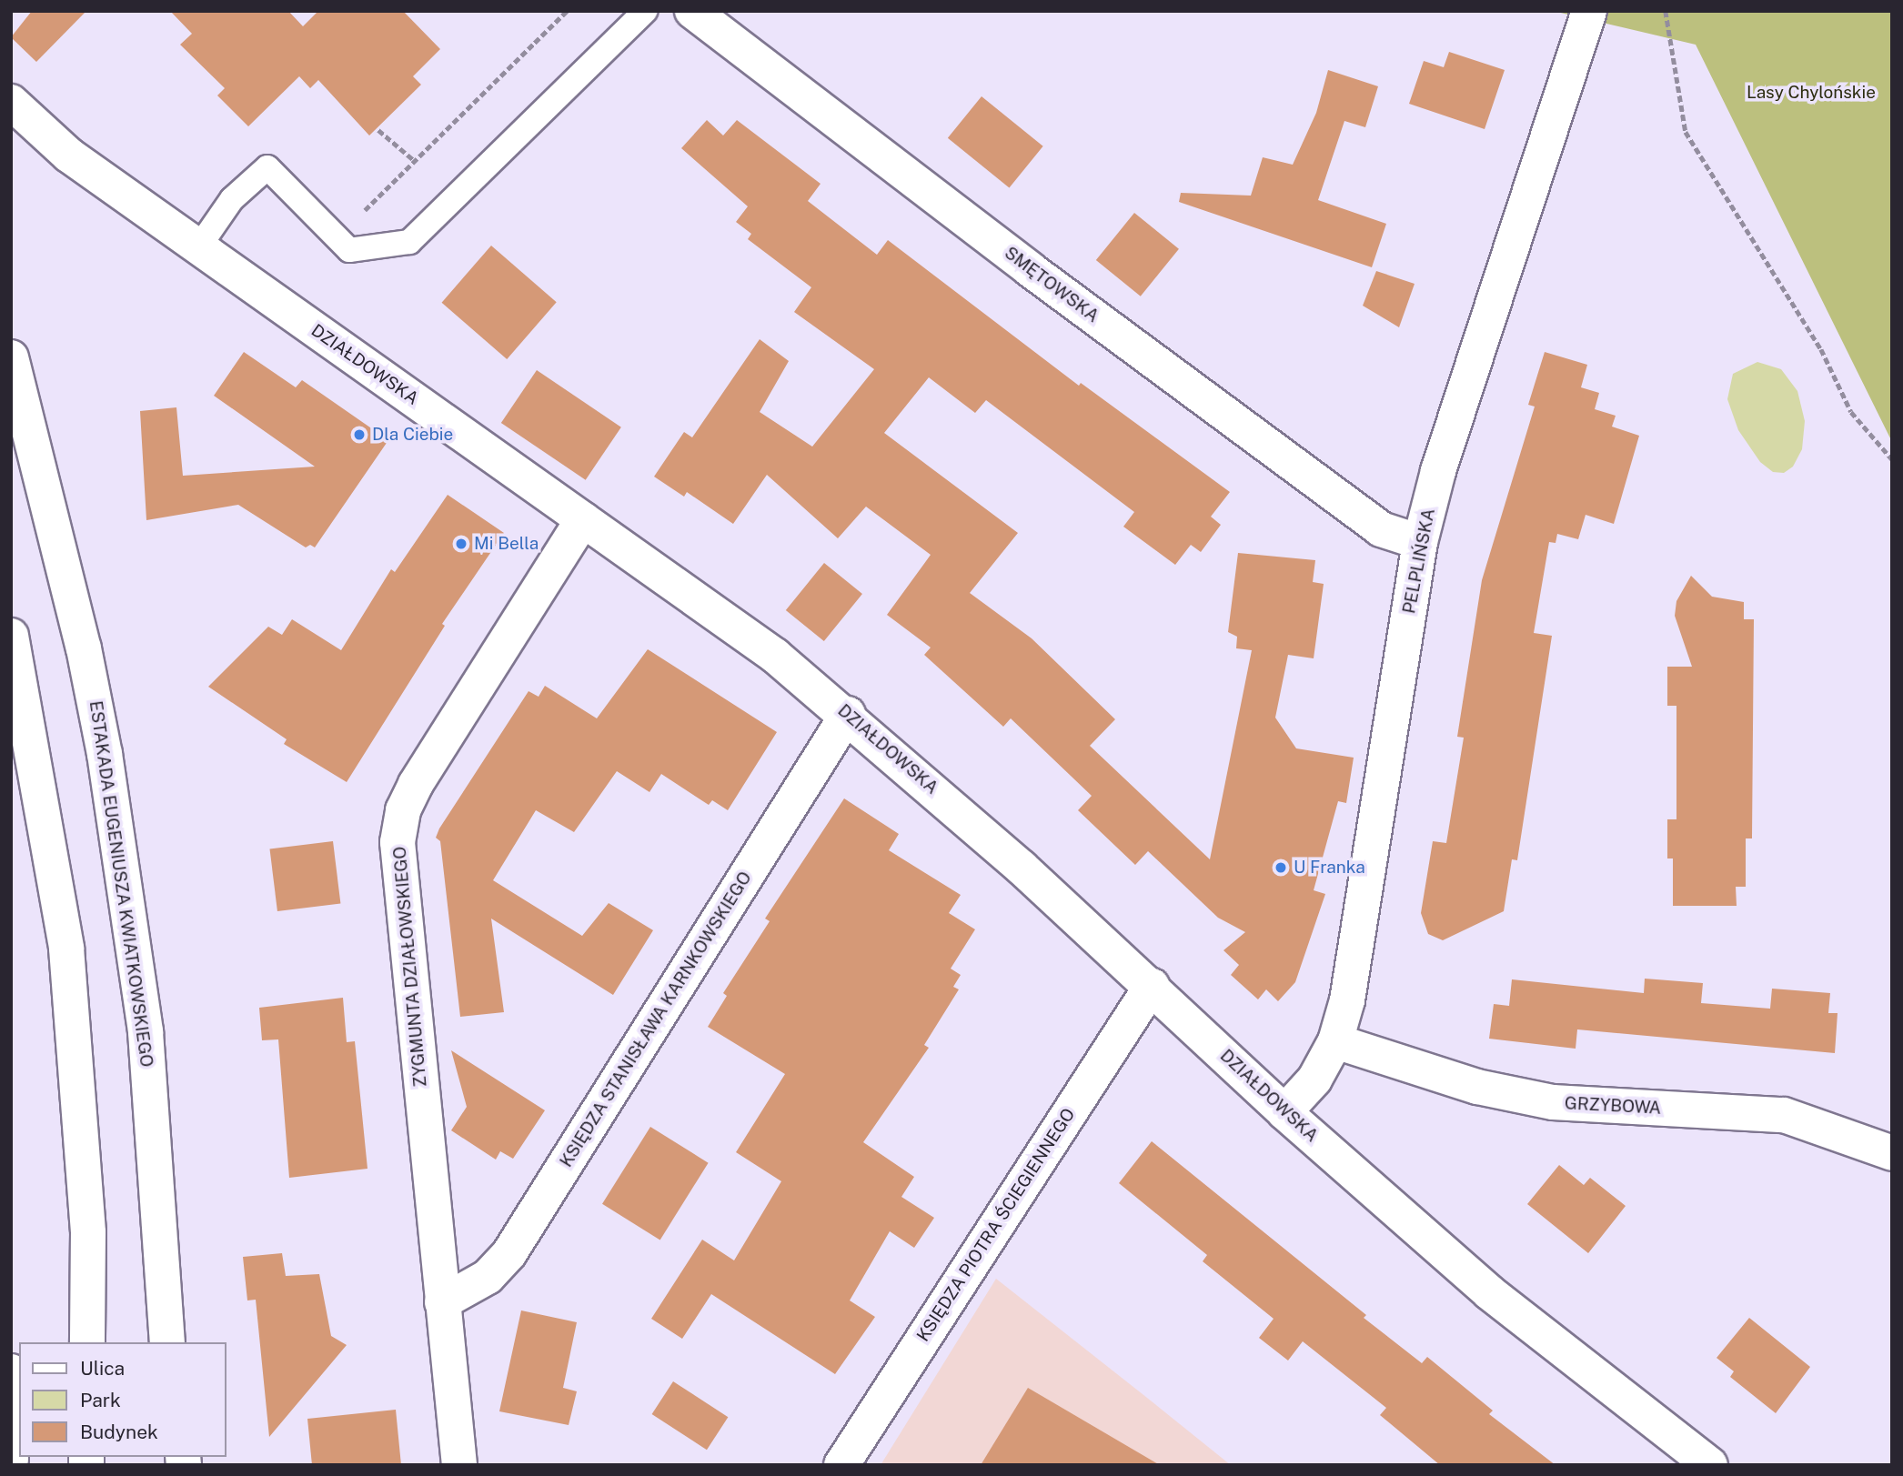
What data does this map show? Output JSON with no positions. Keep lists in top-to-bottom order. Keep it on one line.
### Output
{"streets":{"main road":["SMĘTOWSKA","DZIAŁDOWSKA","PELPLIŃSKA","ESTAKADA EUGENIUSZA KWIATKOWSKIEGO","ZYGMUNTA DZIAŁOWSKIEGO","KSIĘDZA STANISŁAWA KARNKOWSKIEGO","GRZYBOWA","KSIĘDZA PIOTRA ŚCIEGIENNEGO"]},"crossings":[["SMĘTOWSKA","PELPLIŃSKA"],["DZIAŁDOWSKA","PELPLIŃSKA"],["DZIAŁDOWSKA","ZYGMUNTA DZIAŁOWSKIEGO"],["DZIAŁDOWSKA","KSIĘDZA STANISŁAWA KARNKOWSKIEGO"],["DZIAŁDOWSKA","KSIĘDZA PIOTRA ŚCIEGIENNEGO"],["PELPLIŃSKA","GRZYBOWA"],["ZYGMUNTA DZIAŁOWSKIEGO","KSIĘDZA STANISŁAWA KARNKOWSKIEGO"]],"parks":["Lasy Chylońskie"],"places":["Dla Ciebie","Mi Bella","U Franka"],"legend":["Ulica","Park","Budynek"]}
